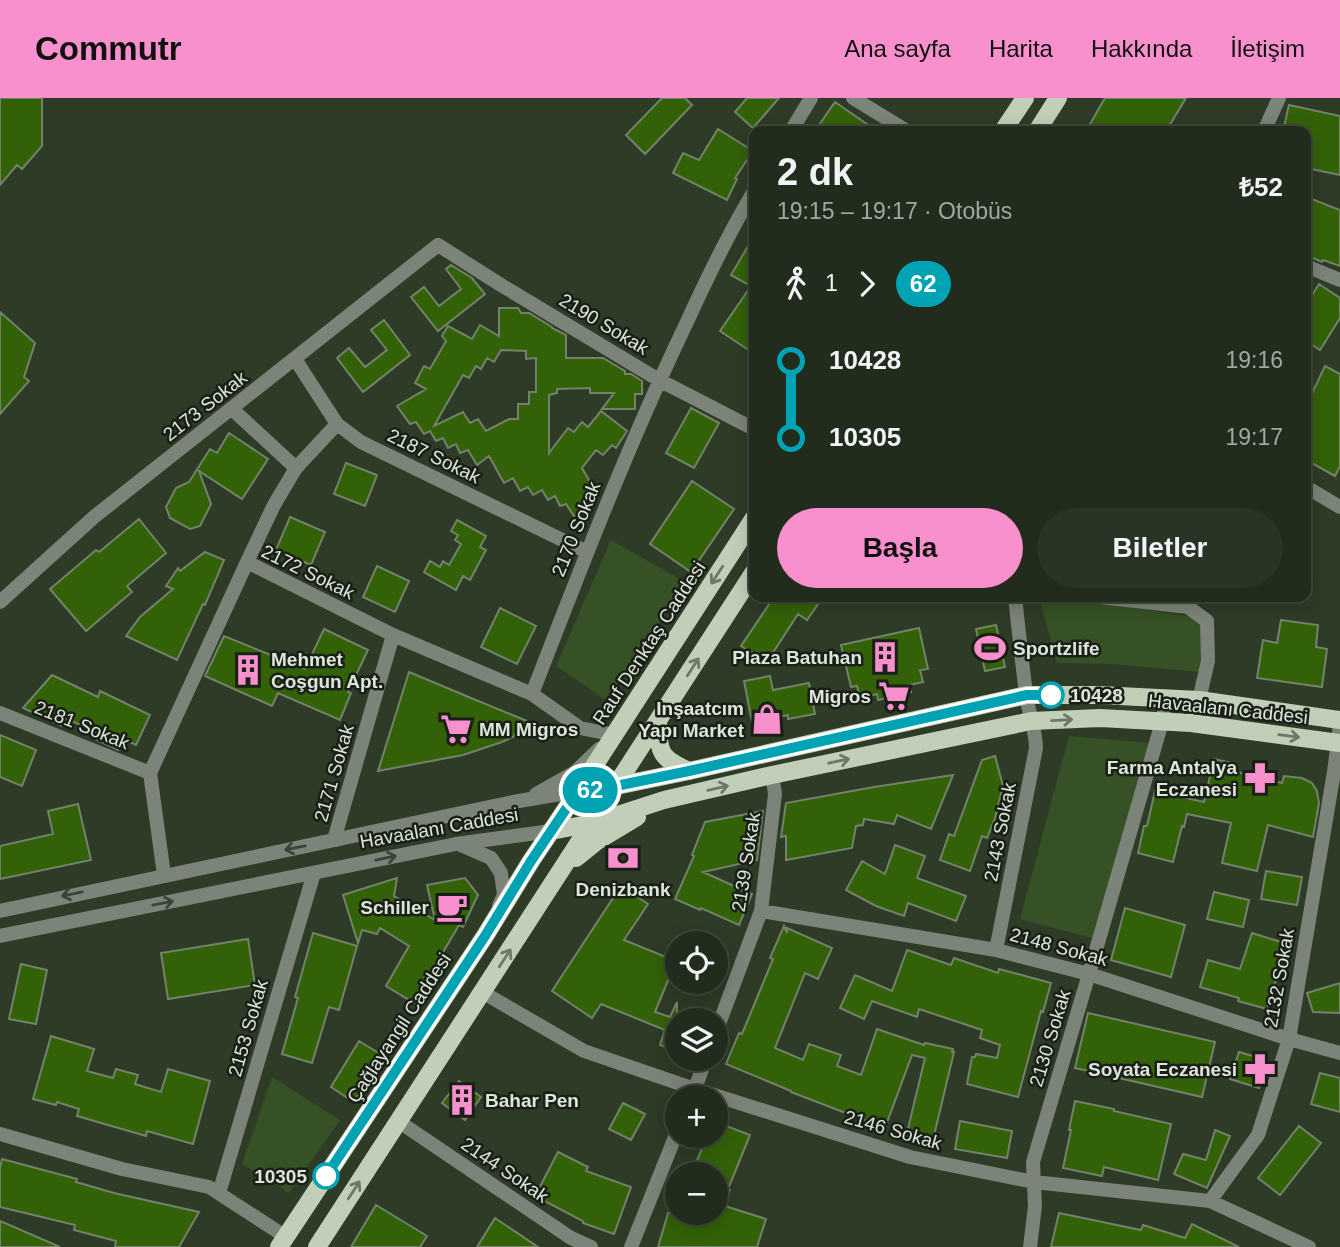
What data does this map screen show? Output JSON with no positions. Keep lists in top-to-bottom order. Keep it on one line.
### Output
{"streets":{"main road":["Rauf Denktaş Caddesi","Havaalanı Caddesi","Çağlayangil Caddesi"],"street":["2190 Sokak","2173 Sokak","2187 Sokak","2170 Sokak","2172 Sokak","2181 Sokak","2171 Sokak","2143 Sokak","2139 Sokak","2148 Sokak","2132 Sokak","2153 Sokak","2130 Sokak","2146 Sokak","2144 Sokak"]},"crossings":[["2190 Sokak","2173 Sokak"],["2190 Sokak","2170 Sokak"],["2173 Sokak","2187 Sokak"],["2187 Sokak","2170 Sokak"],["2170 Sokak","2172 Sokak"],["2172 Sokak","Rauf Denktaş Caddesi"],["2172 Sokak","2181 Sokak"],["2172 Sokak","2171 Sokak"],["Rauf Denktaş Caddesi","Havaalanı Caddesi"],["Rauf Denktaş Caddesi","Çağlayangil Caddesi"],["Havaalanı Caddesi","2171 Sokak"],["Havaalanı Caddesi","2143 Sokak"],["Havaalanı Caddesi","2139 Sokak"],["Havaalanı Caddesi","2132 Sokak"],["Havaalanı Caddesi","2153 Sokak"],["Havaalanı Caddesi","Çağlayangil Caddesi"],["Havaalanı Caddesi","2130 Sokak"],["2143 Sokak","2148 Sokak"],["2139 Sokak","2148 Sokak"],["2148 Sokak","2132 Sokak"],["2148 Sokak","2130 Sokak"],["2132 Sokak","2146 Sokak"],["2130 Sokak","2146 Sokak"]],"places":{"sports":["Sportzlife"],"building":["Plaza Batuhan","Mehmet Coşgun Apt.","Bahar Pen"],"other":["10428","10305"],"supermarket":["Migros","MM Migros"],"shop":["Inşaatcım Yapı Market"],"pharmacy":["Farma Antalya Eczanesi","Soyata Eczanesi"],"bank":["Denizbank"],"cafe":["Schiller"]},"lines":["bus line 62"],"page":{"header":"Commutr","nav":["Ana sayfa","Harita","Hakkında","İletişim"],"on_map":"62","heading":["2 dk","19:15 – 19:17 · Otobüs","₺52"],"legs":["1","62"],"list":[{"name":"10428","value":"19:16"},{"name":"10305","value":"19:17"}],"buttons":["Başla","Biletler"],"map_buttons":["+","−"]}}
